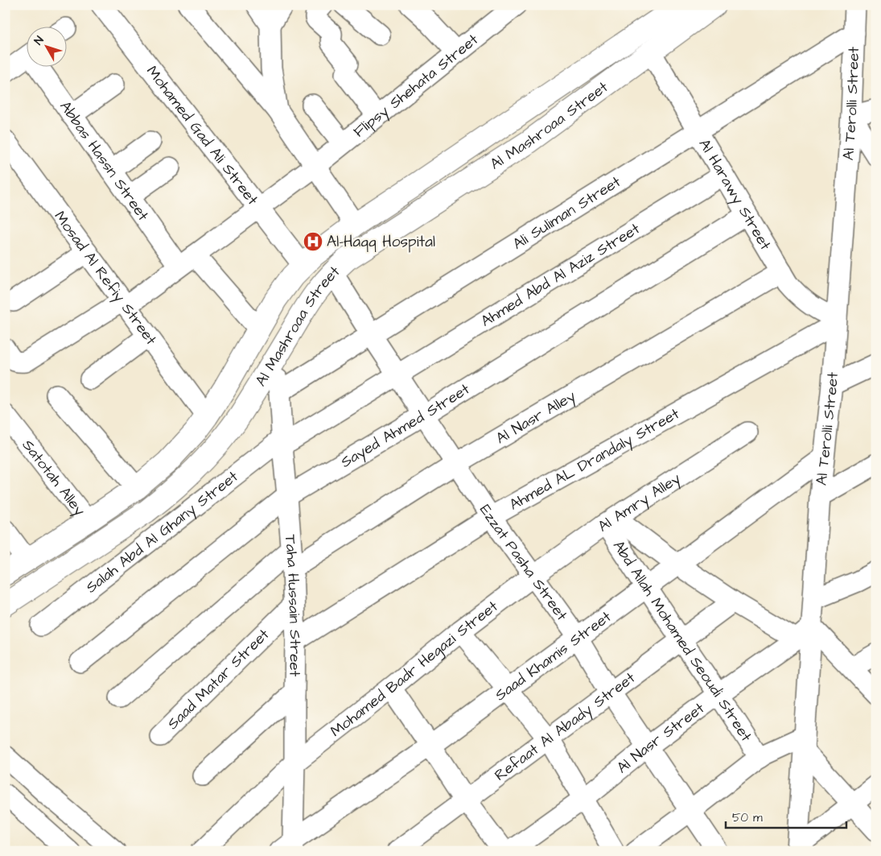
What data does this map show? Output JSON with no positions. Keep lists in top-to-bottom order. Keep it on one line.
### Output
{"streets":{"main road":["Al Mashroaa Street"],"street":["Flipsy Shehata Street","Al Terolli Street","Mohamed Gad Ali Street","Abbas Hassn Street","Al Harawy Street","Ali Suliman Street","Ahmed Abd Al Aziz Street","Mosad Al Refiy Street","Al Nasr Alley","Sayed Ahmed Street","Ahmed AL Drandaly Street","Satotah Alley","Al Amry Alley","Salah Abd Al Ghany Street","Ezzat Pasha Street","Taha Hussain Street","Abd Allah Mohamed Seoudi Street","Saad Khamis Street","Mohamed Badr Hegazi Street","Saad Matar Street","Refaat Al Abady Street","Al Nasr Street"]},"crossings":[["Flipsy Shehata Street","Mohamed Gad Ali Street"],["Flipsy Shehata Street","Abbas Hassn Street"],["Flipsy Shehata Street","Mosad Al Refiy Street"],["Al Terolli Street","Al Harawy Street"],["Al Terolli Street","Ali Suliman Street"],["Al Terolli Street","Ahmed AL Drandaly Street"],["Al Terolli Street","Saad Khamis Street"],["Al Terolli Street","Al Nasr Street"],["Al Mashroaa Street","Mohamed Gad Ali Street"],["Al Mashroaa Street","Al Harawy Street"],["Al Mashroaa Street","Mosad Al Refiy Street"],["Al Mashroaa Street","Satotah Alley"],["Al Mashroaa Street","Ezzat Pasha Street"],["Al Mashroaa Street","Taha Hussain Street"],["Al Harawy Street","Ali Suliman Street"],["Al Harawy Street","Ahmed Abd Al Aziz Street"],["Al Harawy Street","Al Nasr Alley"],["Al Harawy Street","Sayed Ahmed Street"],["Al Harawy Street","Ahmed AL Drandaly Street"],["Ali Suliman Street","Ezzat Pasha Street"],["Ali Suliman Street","Taha Hussain Street"],["Ahmed Abd Al Aziz Street","Salah Abd Al Ghany Street"],["Ahmed Abd Al Aziz Street","Ezzat Pasha Street"],["Ahmed Abd Al Aziz Street","Taha Hussain Street"],["Al Nasr Alley","Ezzat Pasha Street"],["Al Nasr Alley","Taha Hussain Street"],["Sayed Ahmed Street","Ezzat Pasha Street"],["Sayed Ahmed Street","Taha Hussain Street"],["Ahmed AL Drandaly Street","Ezzat Pasha Street"],["Ahmed AL Drandaly Street","Taha Hussain Street"],["Al Amry Alley","Ezzat Pasha Street"],["Al Amry Alley","Abd Allah Mohamed Seoudi Street"],["Al Amry Alley","Mohamed Badr Hegazi Street"],["Salah Abd Al Ghany Street","Taha Hussain Street"],["Ezzat Pasha Street","Saad Khamis Street"],["Ezzat Pasha Street","Mohamed Badr Hegazi Street"],["Ezzat Pasha Street","Refaat Al Abady Street"],["Ezzat Pasha Street","Al Nasr Street"],["Taha Hussain Street","Saad Khamis Street"],["Taha Hussain Street","Mohamed Badr Hegazi Street"],["Taha Hussain Street","Saad Matar Street"],["Abd Allah Mohamed Seoudi Street","Saad Khamis Street"],["Abd Allah Mohamed Seoudi Street","Refaat Al Abady Street"],["Abd Allah Mohamed Seoudi Street","Al Nasr Street"]],"places":{"hospital":["Al-Haqq Hospital"]},"scale_bar":"50 m","north":"top left"}
